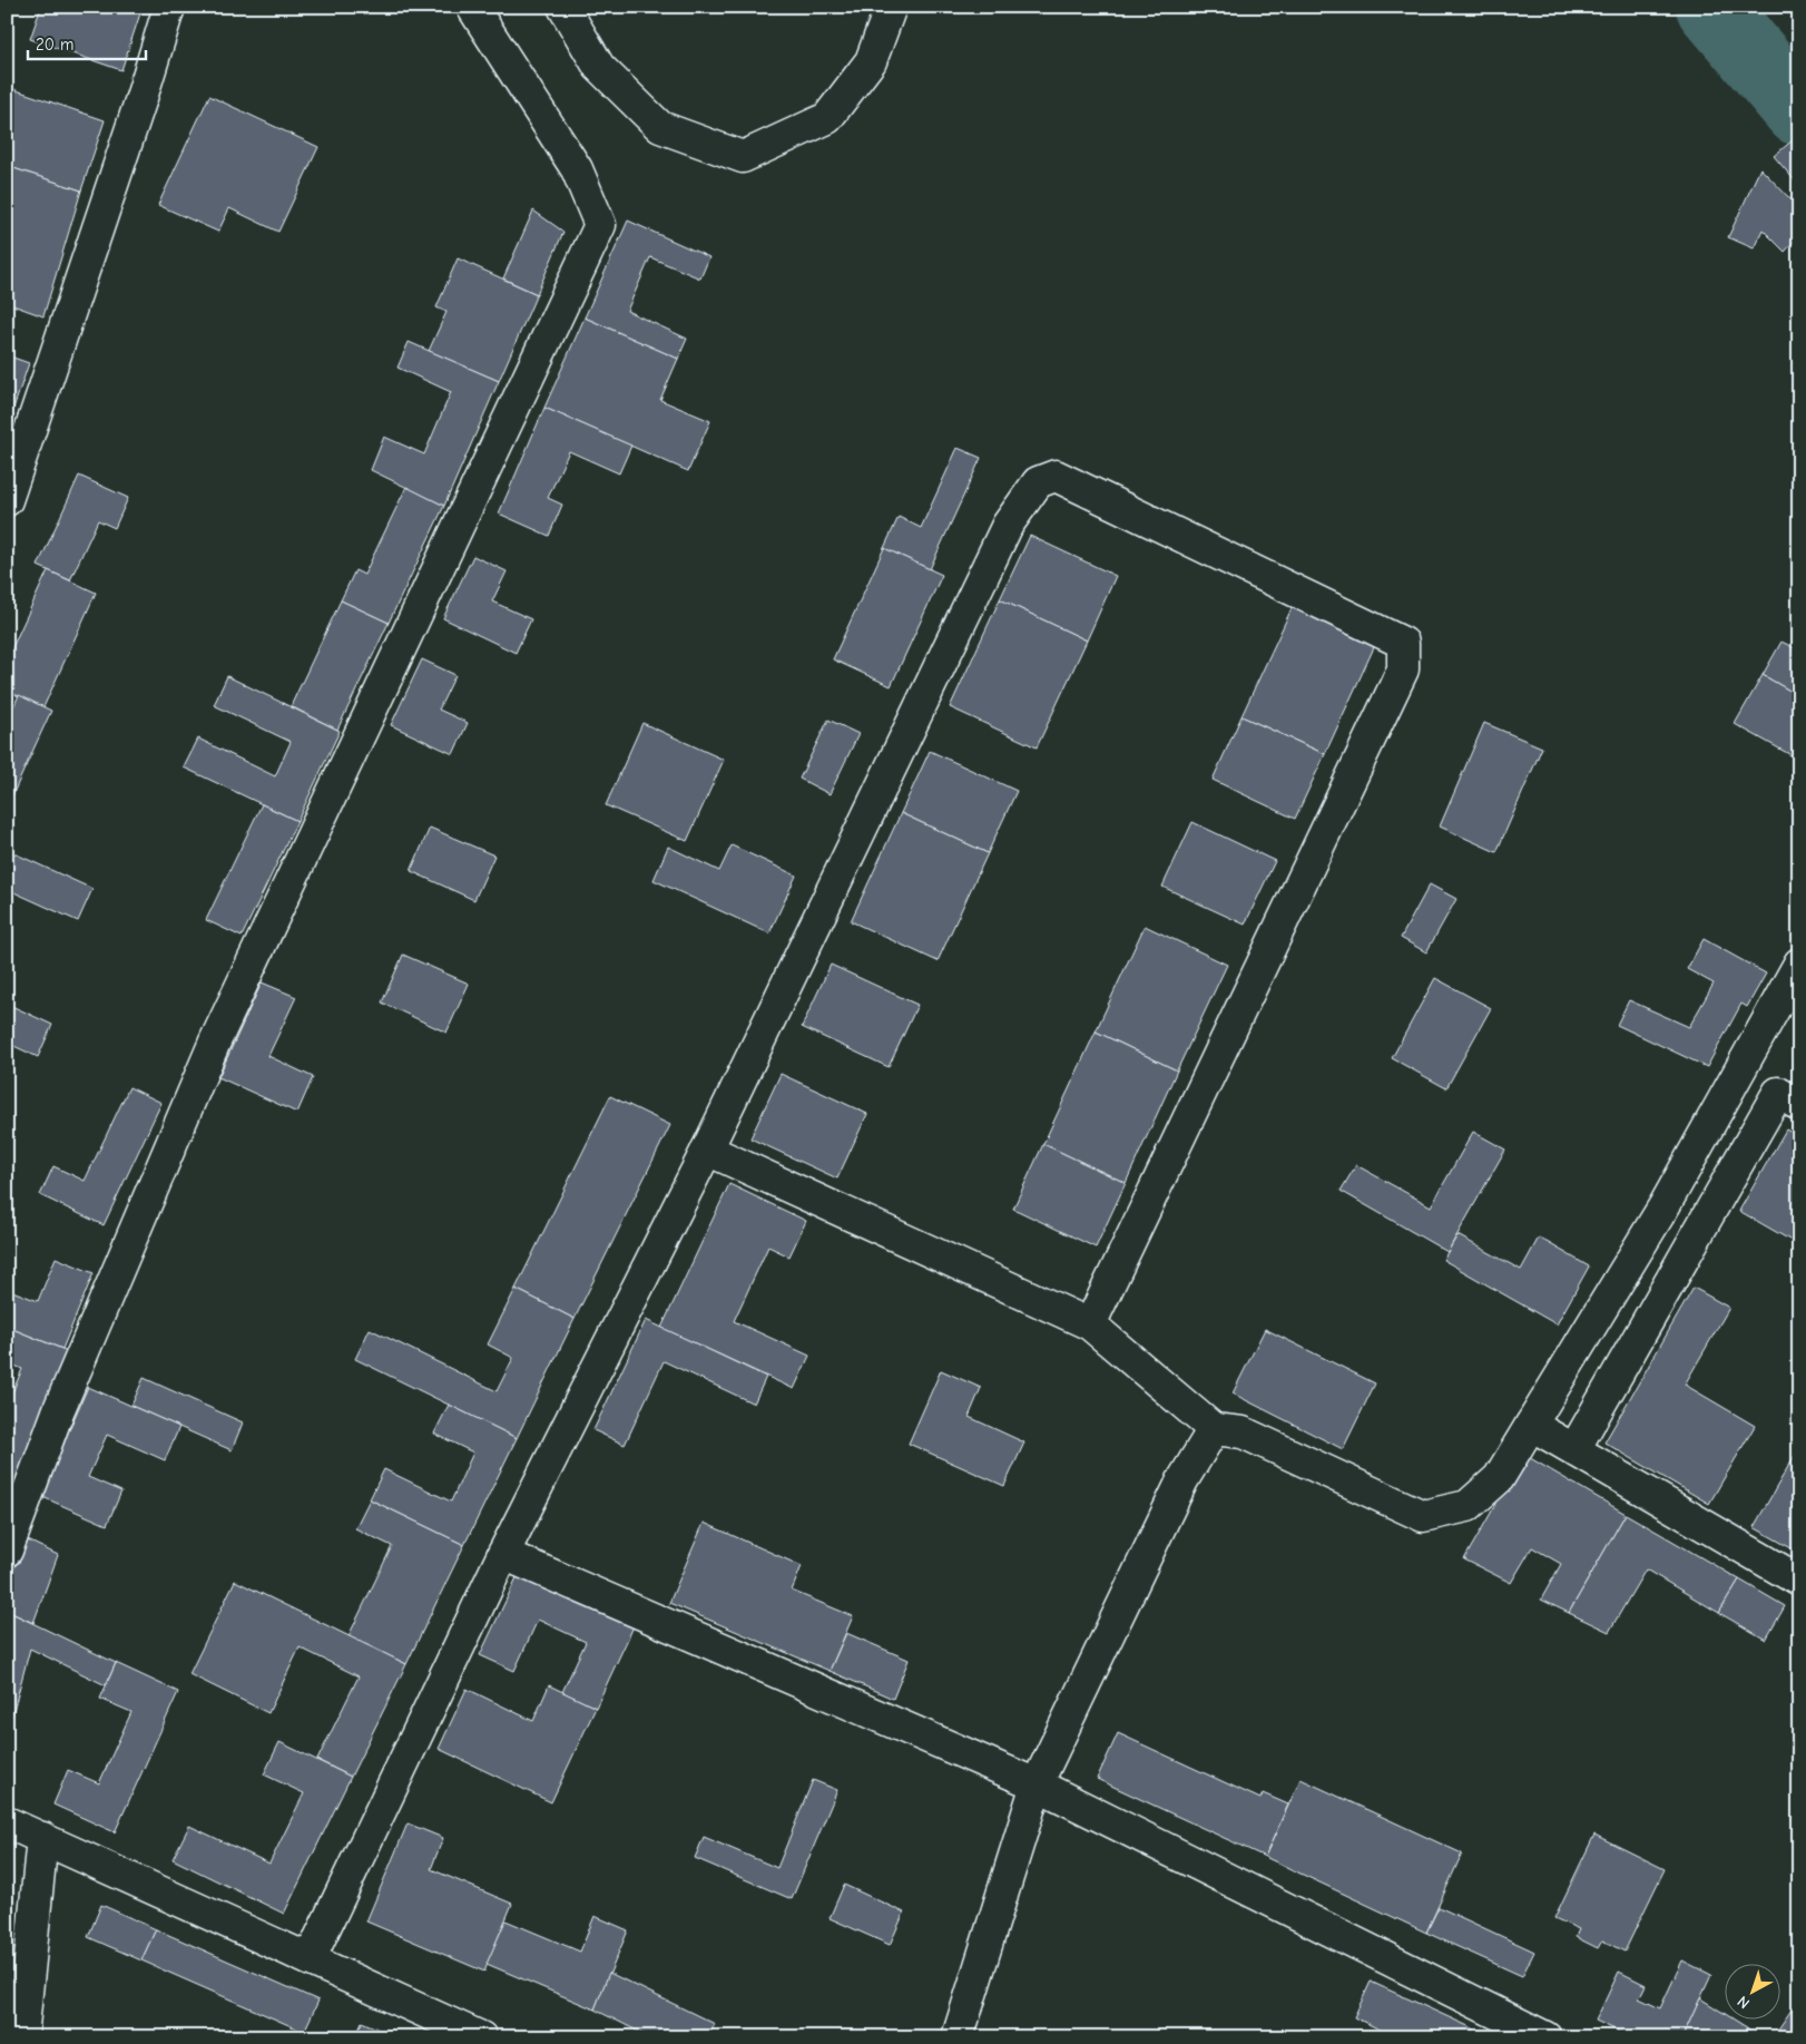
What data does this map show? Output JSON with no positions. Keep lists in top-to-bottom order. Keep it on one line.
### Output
{"scale_bar":"20 m","north":"bottom left"}
